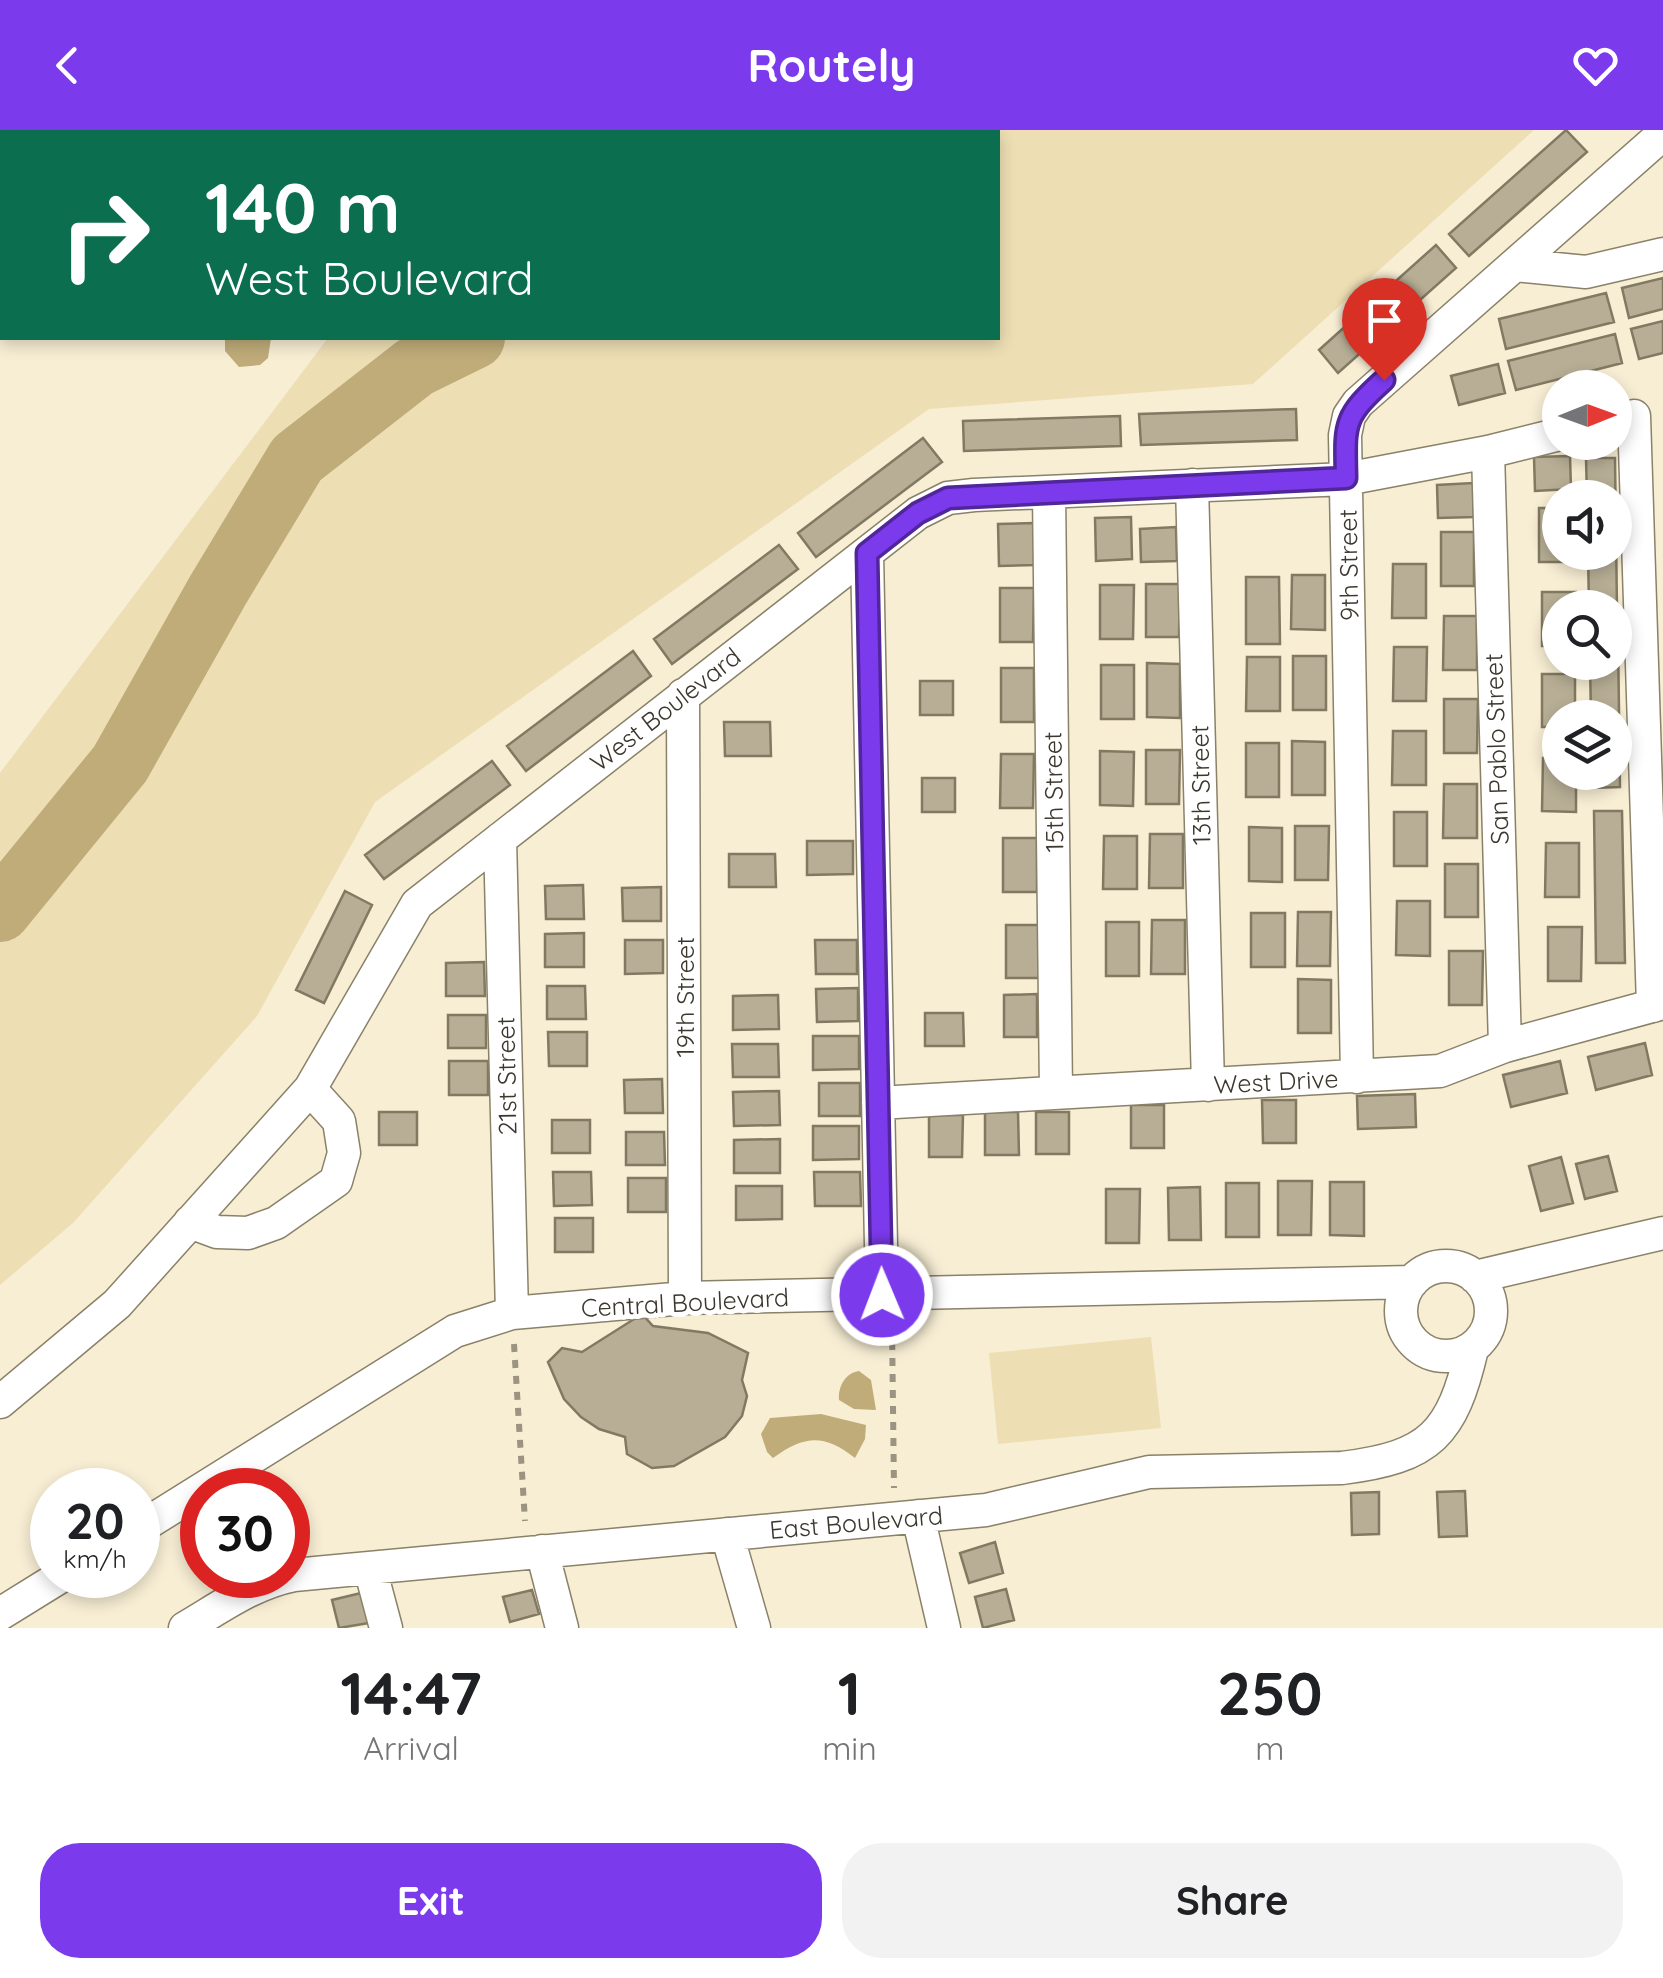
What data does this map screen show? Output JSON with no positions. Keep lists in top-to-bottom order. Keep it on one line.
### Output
{"streets":{"street":["9th Street","West Boulevard","San Pablo Street","13th Street","15th Street","19th Street","21st Street","West Drive","Central Boulevard","East Boulevard"]},"crossings":[["9th Street","West Boulevard"],["9th Street","West Drive"],["West Boulevard","San Pablo Street"],["West Boulevard","13th Street"],["West Boulevard","15th Street"],["West Boulevard","19th Street"],["West Boulevard","21st Street"],["San Pablo Street","West Drive"],["13th Street","West Drive"],["15th Street","West Drive"],["19th Street","Central Boulevard"],["21st Street","Central Boulevard"],["Central Boulevard","East Boulevard"]],"north":"right","page":{"header":"Routely","turn":["140 m","West Boulevard"],"speed":"20 km/h","limit":"30","eta":["14:47","Arrival","1","min","250","m"],"buttons":["Exit","Share"]}}
